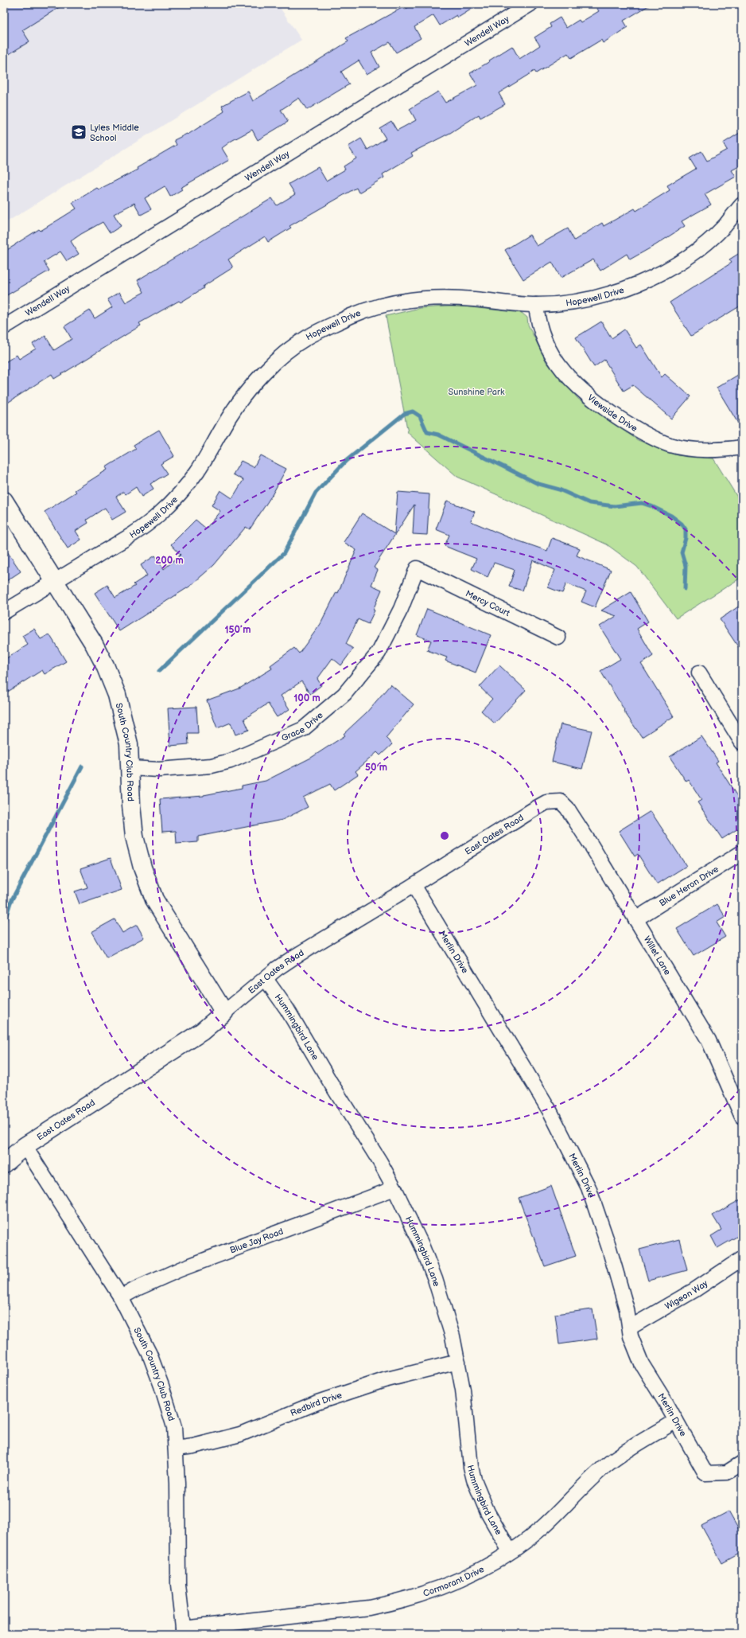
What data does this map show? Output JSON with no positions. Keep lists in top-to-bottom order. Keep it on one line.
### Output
{"streets":{"street":["Wendell Way","Hopewell Drive","Viewside Drive","Mercy Court","Grace Drive","South Country Club Road","East Oates Road","Blue Heron Drive","Merlin Drive","Willet Lane","Hummingbird Lane","Blue Jay Road","Wigeon Way","Redbird Drive","Cormorant Drive"]},"crossings":[["Hopewell Drive","Viewside Drive"],["Hopewell Drive","South Country Club Road"],["Mercy Court","Grace Drive"],["Grace Drive","South Country Club Road"],["South Country Club Road","East Oates Road"],["South Country Club Road","Blue Jay Road"],["South Country Club Road","Redbird Drive"],["South Country Club Road","Cormorant Drive"],["East Oates Road","Merlin Drive"],["East Oates Road","Willet Lane"],["East Oates Road","Hummingbird Lane"],["Blue Heron Drive","Willet Lane"],["Merlin Drive","Wigeon Way"],["Merlin Drive","Cormorant Drive"],["Hummingbird Lane","Blue Jay Road"],["Hummingbird Lane","Redbird Drive"],["Hummingbird Lane","Cormorant Drive"]],"parks":["Sunshine Park"],"places":{"school or university":["Lyles Middle School"]},"rings":["200 m","150 m","100 m","50 m"]}
